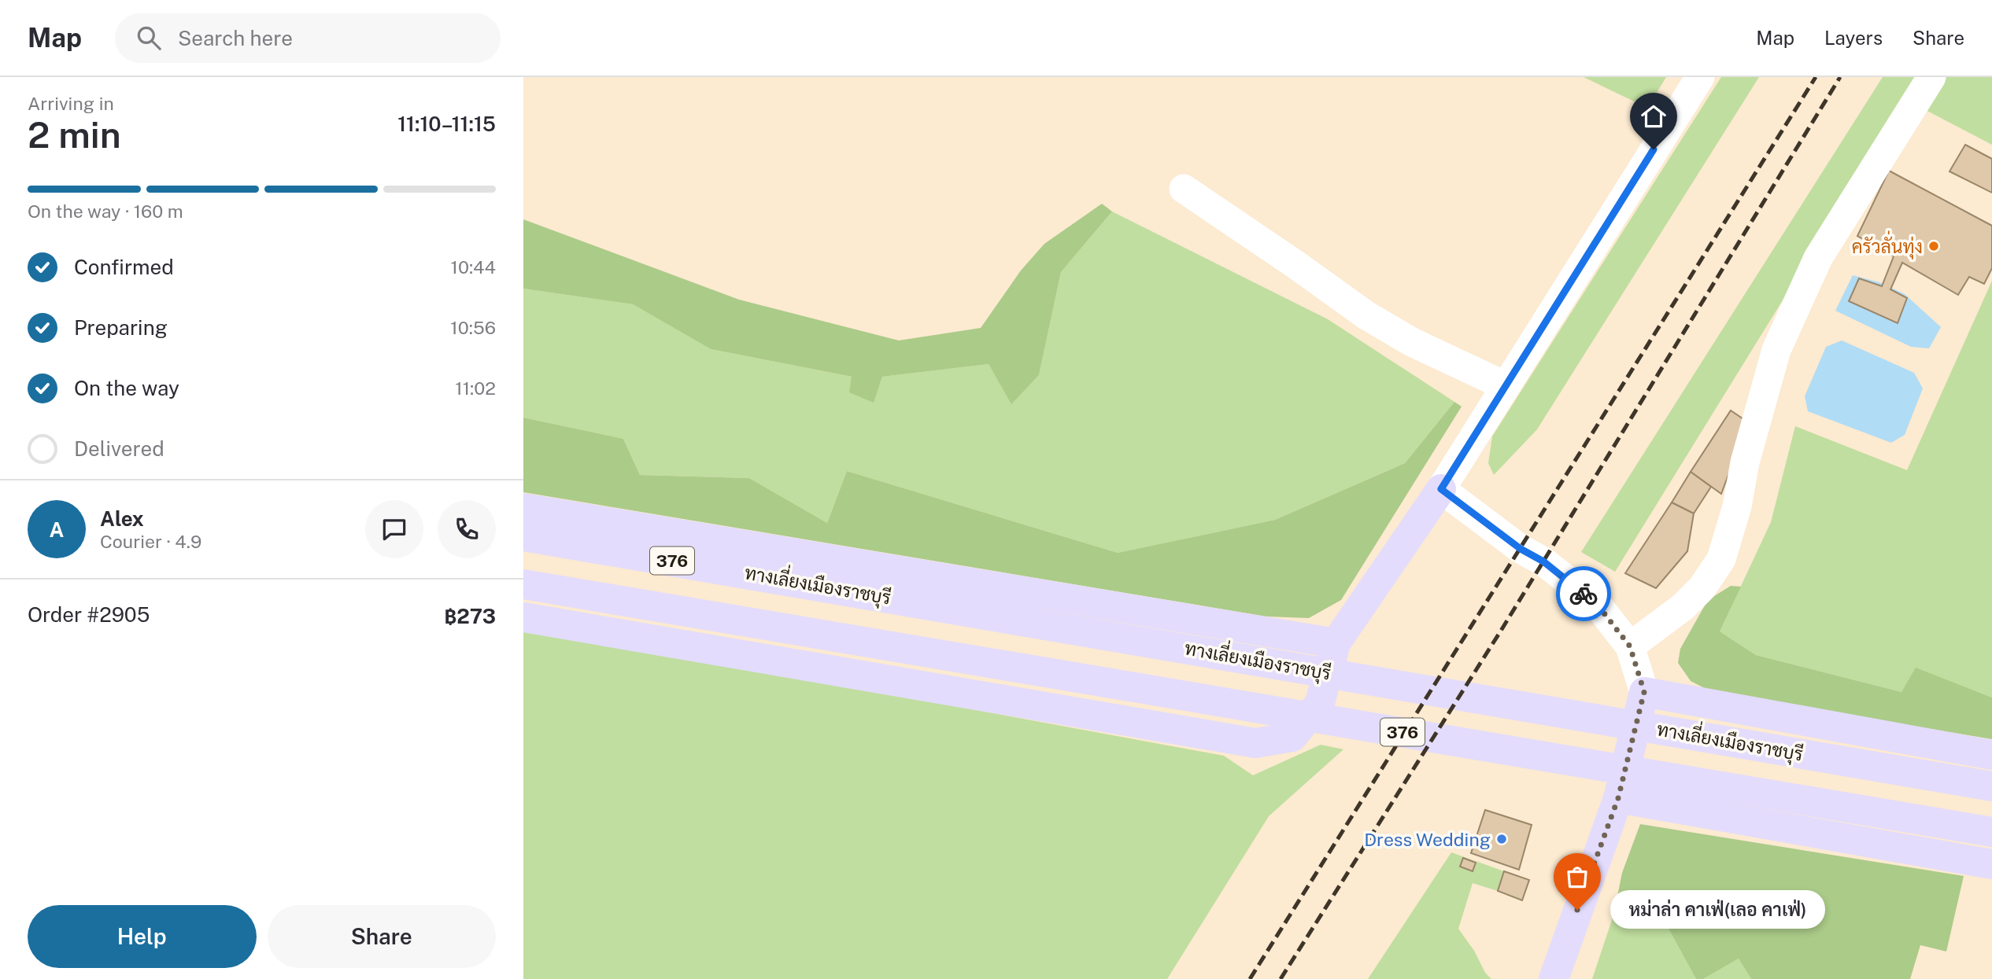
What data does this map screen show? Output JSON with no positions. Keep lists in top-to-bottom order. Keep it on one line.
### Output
{"streets":{"main road":["376","ทางเลี่ยงเมืองราชบุรี"]},"places":["ครัวลั่นทุ่ง","Dress Wedding","หม่าล่า คาเฟ่(เลอ คาเฟ่)"],"page":{"header":"Map","search":"Search here","nav":["Map","Layers","Share"],"heading":["2 min","Arriving in","11:10–11:15"],"panel":["Alex","Courier · 4.9","Order #2905","฿273"],"bar":"On the way · 160 m","list":[["Confirmed","10:44"],["Preparing","10:56"],["On the way","11:02"],"Delivered"],"round":"A","bubble":"หม่าล่า คาเฟ่(เลอ คาเฟ่)","buttons":["Help","Share"]}}
